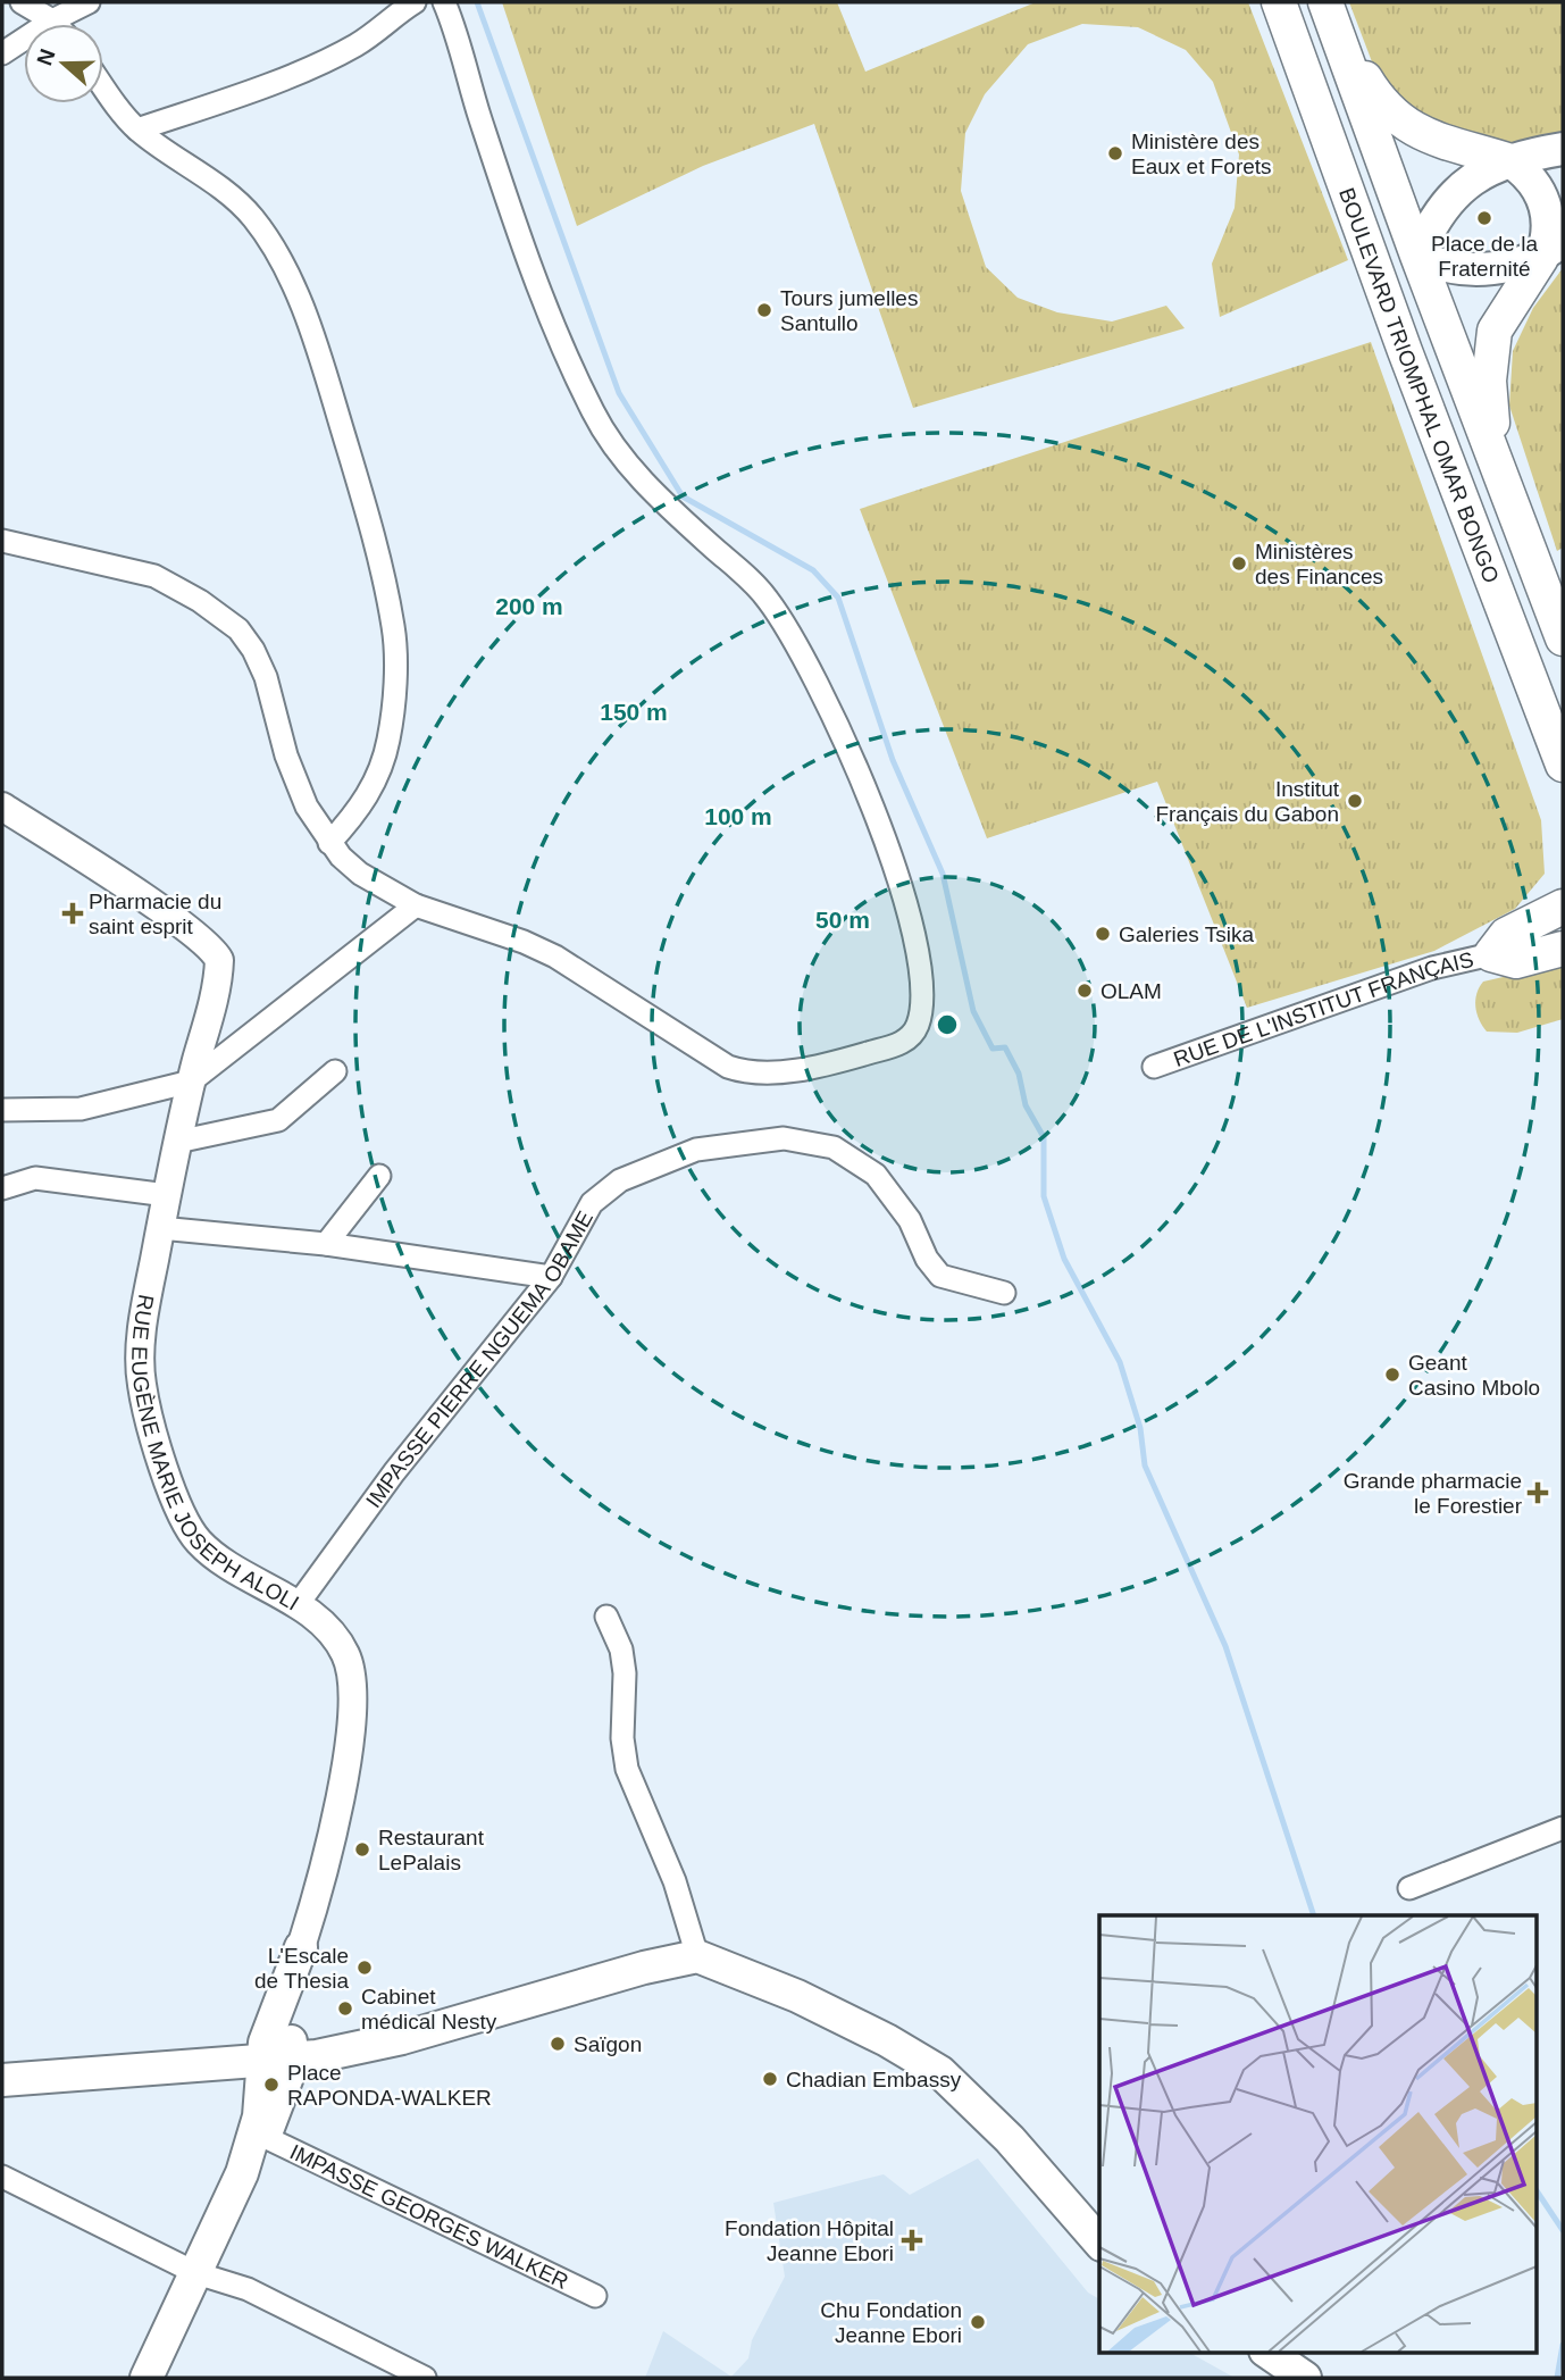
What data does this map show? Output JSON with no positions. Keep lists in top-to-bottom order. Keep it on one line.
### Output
{"streets":{"main road":["BOULEVARD TRIOMPHAL OMAR BONGO"],"street":["RUE DE L'INSTITUT FRANÇAIS","IMPASSE PIERRE NGUEMA OBAME","RUE EUGÈNE MARIE JOSEPH ALOLI","IMPASSE GEORGES WALKER"]},"crossings":[["IMPASSE PIERRE NGUEMA OBAME","RUE EUGÈNE MARIE JOSEPH ALOLI"]],"places":{"other":["Ministère des Eaux et Forets","Place de la Fraternité","Tours jumelles Santullo","Ministères des Finances","Institut Français du Gabon","Galeries Tsika","OLAM","Geant Casino Mbolo","Restaurant LePalais","L'Escale de Thesia","Cabinet médical Nesty","Saïgon","Chadian Embassy","Place RAPONDA-WALKER","Chu Fondation Jeanne Ebori"],"health":["Pharmacie du saint esprit","Grande pharmacie le Forestier","Fondation Hôpital Jeanne Ebori"]},"north":"left","rings":["200 m","150 m","100 m","50 m"]}
